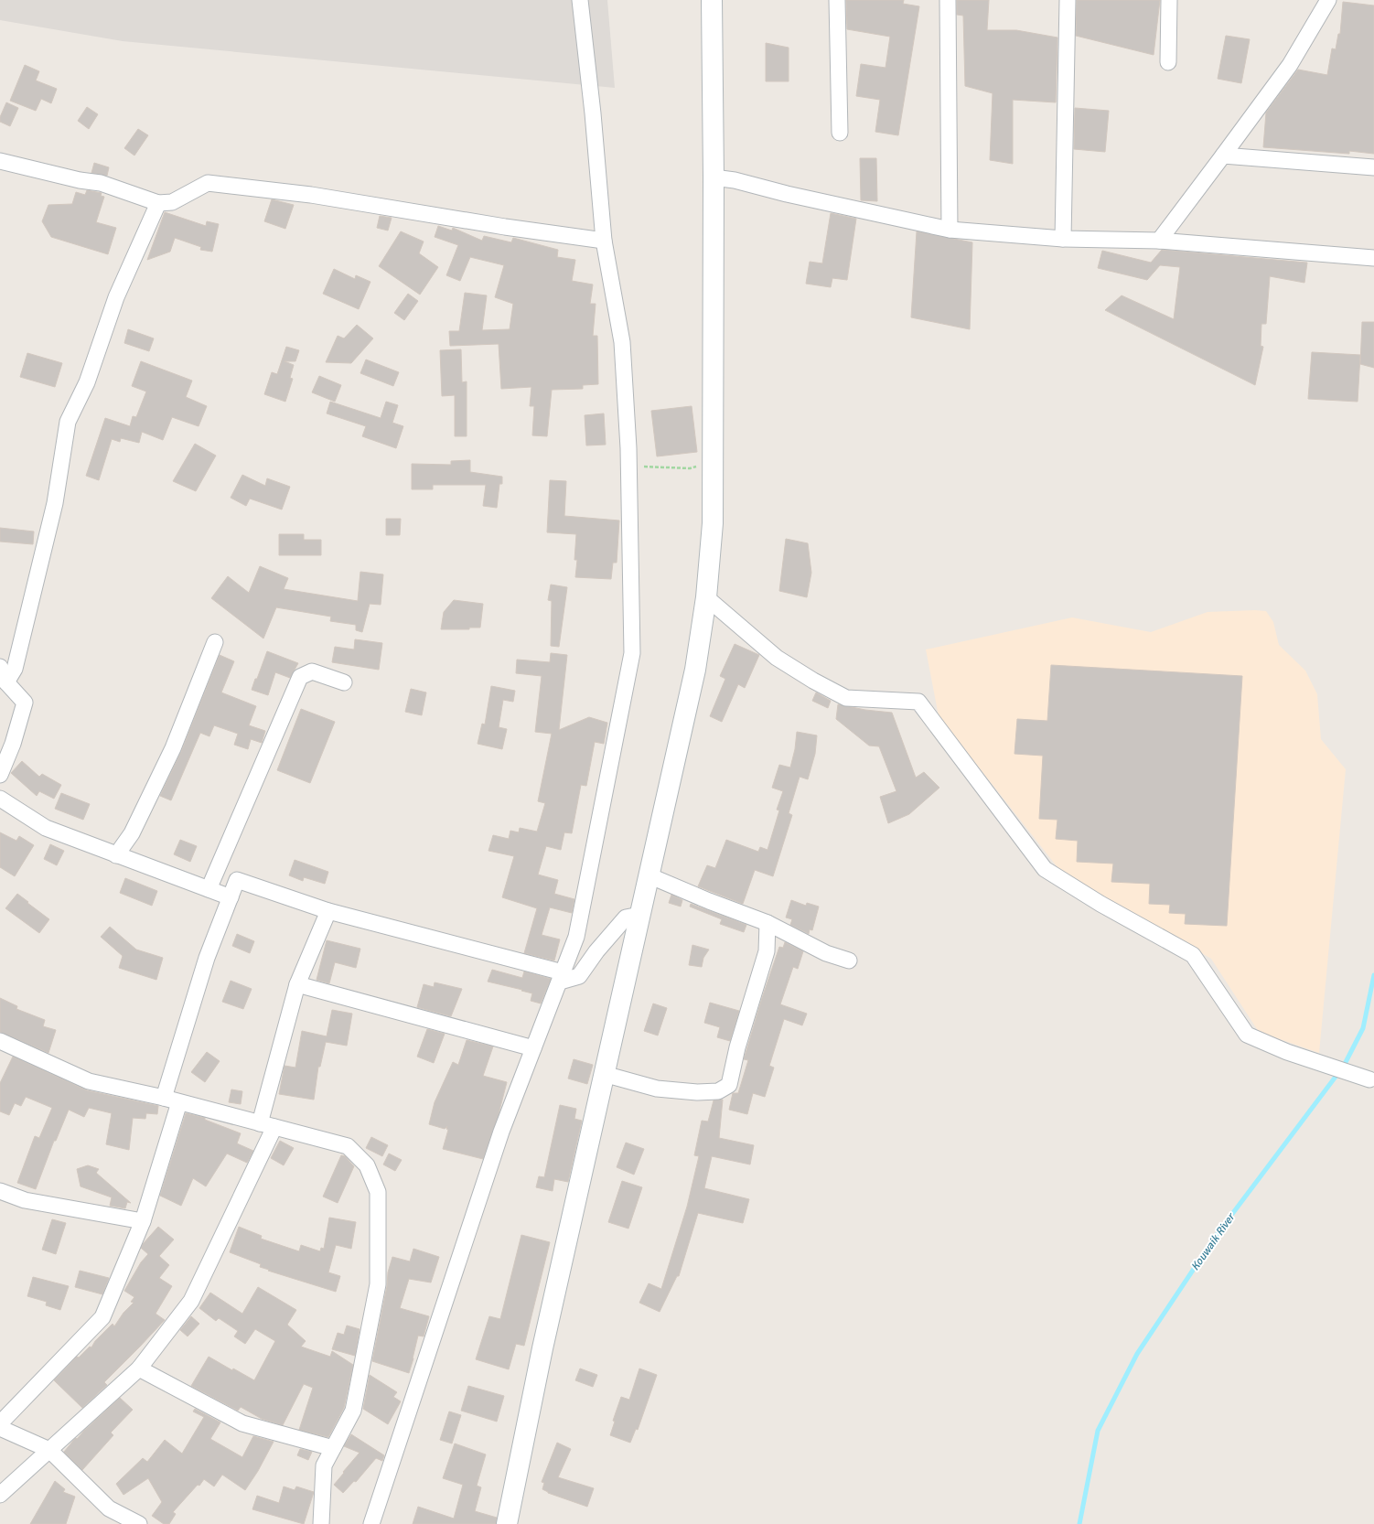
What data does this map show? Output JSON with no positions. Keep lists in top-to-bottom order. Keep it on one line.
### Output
{"water":["Kouwaik River"]}
